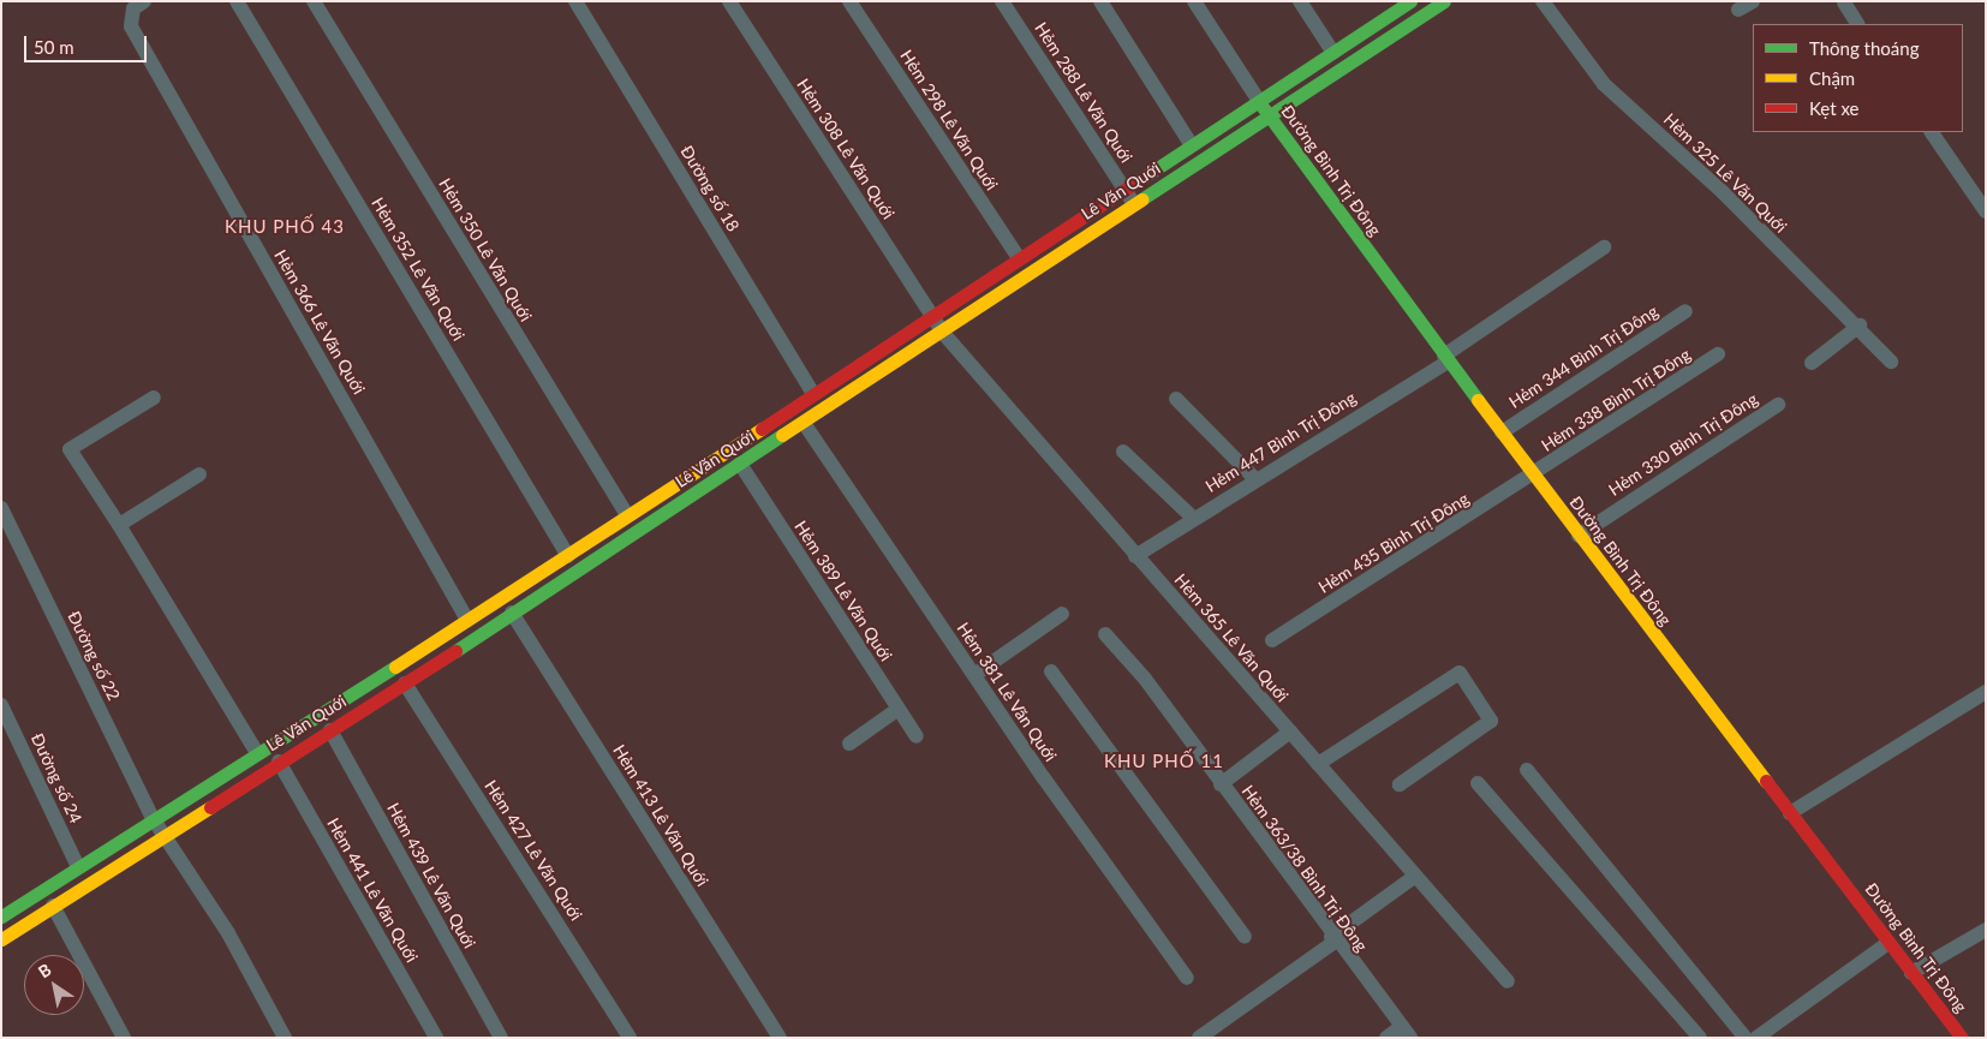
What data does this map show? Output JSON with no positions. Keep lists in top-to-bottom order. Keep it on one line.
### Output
{"streets":{"main road":["Đường Bình Trị Đông","Lê Văn Quới"],"street":["Hẻm 288 Lê Văn Quới","Hẻm 298 Lê Văn Quới","Hẻm 308 Lê Văn Quới","Hẻm 325 Lê Văn Quới","Đường số 18","Hẻm 350 Lê Văn Quới","Hẻm 352 Lê Văn Quới","Hẻm 366 Lê Văn Quới","Hẻm 344 Bình Trị Đông","Hẻm 338 Bình Trị Đông","Hẻm 447 Bình Trị Đông","Hẻm 330 Bình Trị Đông","Hẻm 435 Bình Trị Đông","Hẻm 389 Lê Văn Quới","Hẻm 365 Lê Văn Quới","Đường số 22","Hẻm 381 Lê Văn Quới","Đường số 24","Hẻm 413 Lê Văn Quới","Hẻm 427 Lê Văn Quới","Hẻm 363/38 Bình Trị Đông","Hẻm 439 Lê Văn Quới","Hẻm 441 Lê Văn Quới"]},"crossings":[["Hẻm 288 Lê Văn Quới","Lê Văn Quới"],["Hẻm 298 Lê Văn Quới","Lê Văn Quới"],["Hẻm 308 Lê Văn Quới","Lê Văn Quới"],["Hẻm 308 Lê Văn Quới","Hẻm 365 Lê Văn Quới"],["Đường Bình Trị Đông","Lê Văn Quới"],["Đường Bình Trị Đông","Hẻm 344 Bình Trị Đông"],["Đường Bình Trị Đông","Hẻm 338 Bình Trị Đông"],["Đường Bình Trị Đông","Hẻm 447 Bình Trị Đông"],["Đường Bình Trị Đông","Hẻm 330 Bình Trị Đông"],["Đường Bình Trị Đông","Hẻm 435 Bình Trị Đông"],["Đường số 18","Lê Văn Quới"],["Lê Văn Quới","Hẻm 350 Lê Văn Quới"],["Lê Văn Quới","Hẻm 352 Lê Văn Quới"],["Lê Văn Quới","Hẻm 366 Lê Văn Quới"],["Lê Văn Quới","Hẻm 389 Lê Văn Quới"],["Lê Văn Quới","Hẻm 365 Lê Văn Quới"],["Lê Văn Quới","Đường số 22"],["Lê Văn Quới","Hẻm 381 Lê Văn Quới"],["Lê Văn Quới","Đường số 24"],["Lê Văn Quới","Hẻm 413 Lê Văn Quới"],["Lê Văn Quới","Hẻm 427 Lê Văn Quới"],["Lê Văn Quới","Hẻm 439 Lê Văn Quới"],["Lê Văn Quới","Hẻm 441 Lê Văn Quới"],["Hẻm 338 Bình Trị Đông","Hẻm 435 Bình Trị Đông"],["Hẻm 447 Bình Trị Đông","Hẻm 365 Lê Văn Quới"]],"districts":["KHU PHỐ 43","KHU PHỐ 11"],"legend":["Thông thoáng","Chậm","Kẹt xe"],"scale_bar":"50 m","north":"top left"}
